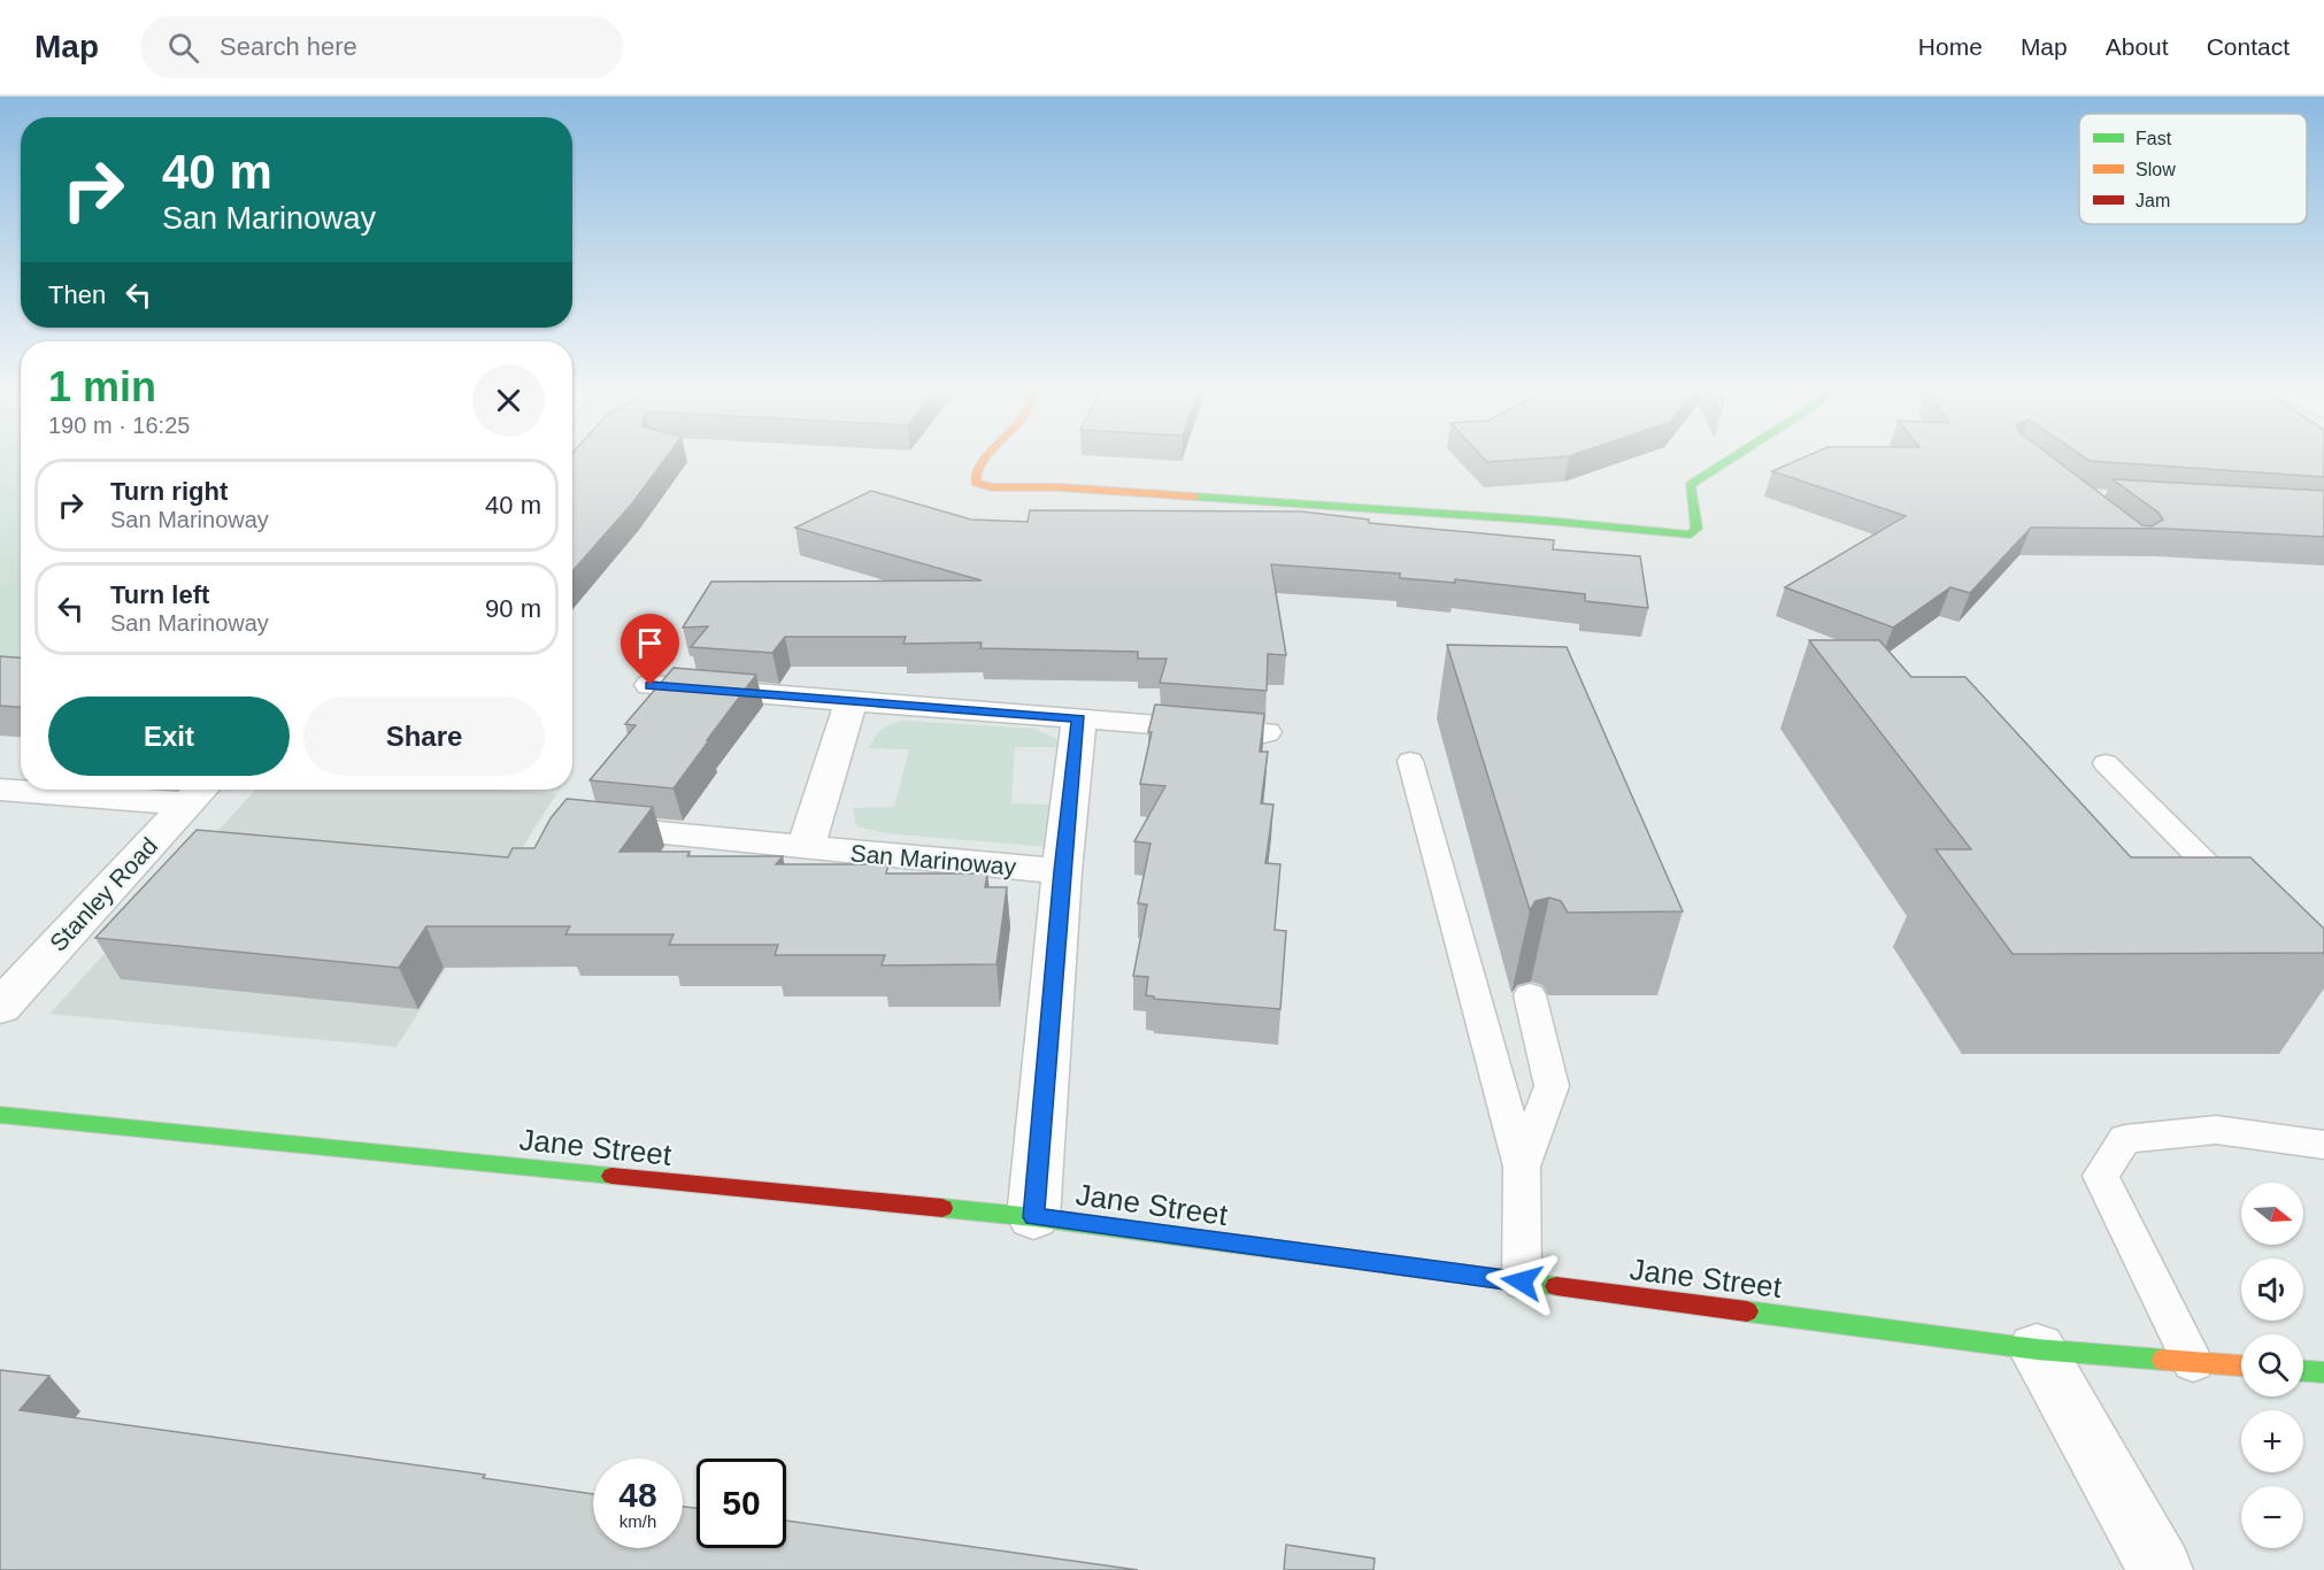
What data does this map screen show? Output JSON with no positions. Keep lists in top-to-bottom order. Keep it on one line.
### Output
{"streets":{"street":["San Marinoway","Stanley Road","Jane Street"]},"legend":["Fast","Slow","Jam"],"north":"right","page":{"header":"Map","search":"Search here","nav":["Home","Map","About","Contact"],"turn":["40 m","San Marinoway"],"then":"Then","heading":["1 min","190 m · 16:25"],"list":[{"name":"Turn right","note":"San Marinoway","value":"40 m"},{"name":"Turn left","note":"San Marinoway","value":"90 m"}],"buttons":["Exit","Share"],"map_buttons":["+","−"],"speed":"48 km/h","limit":"50"}}
